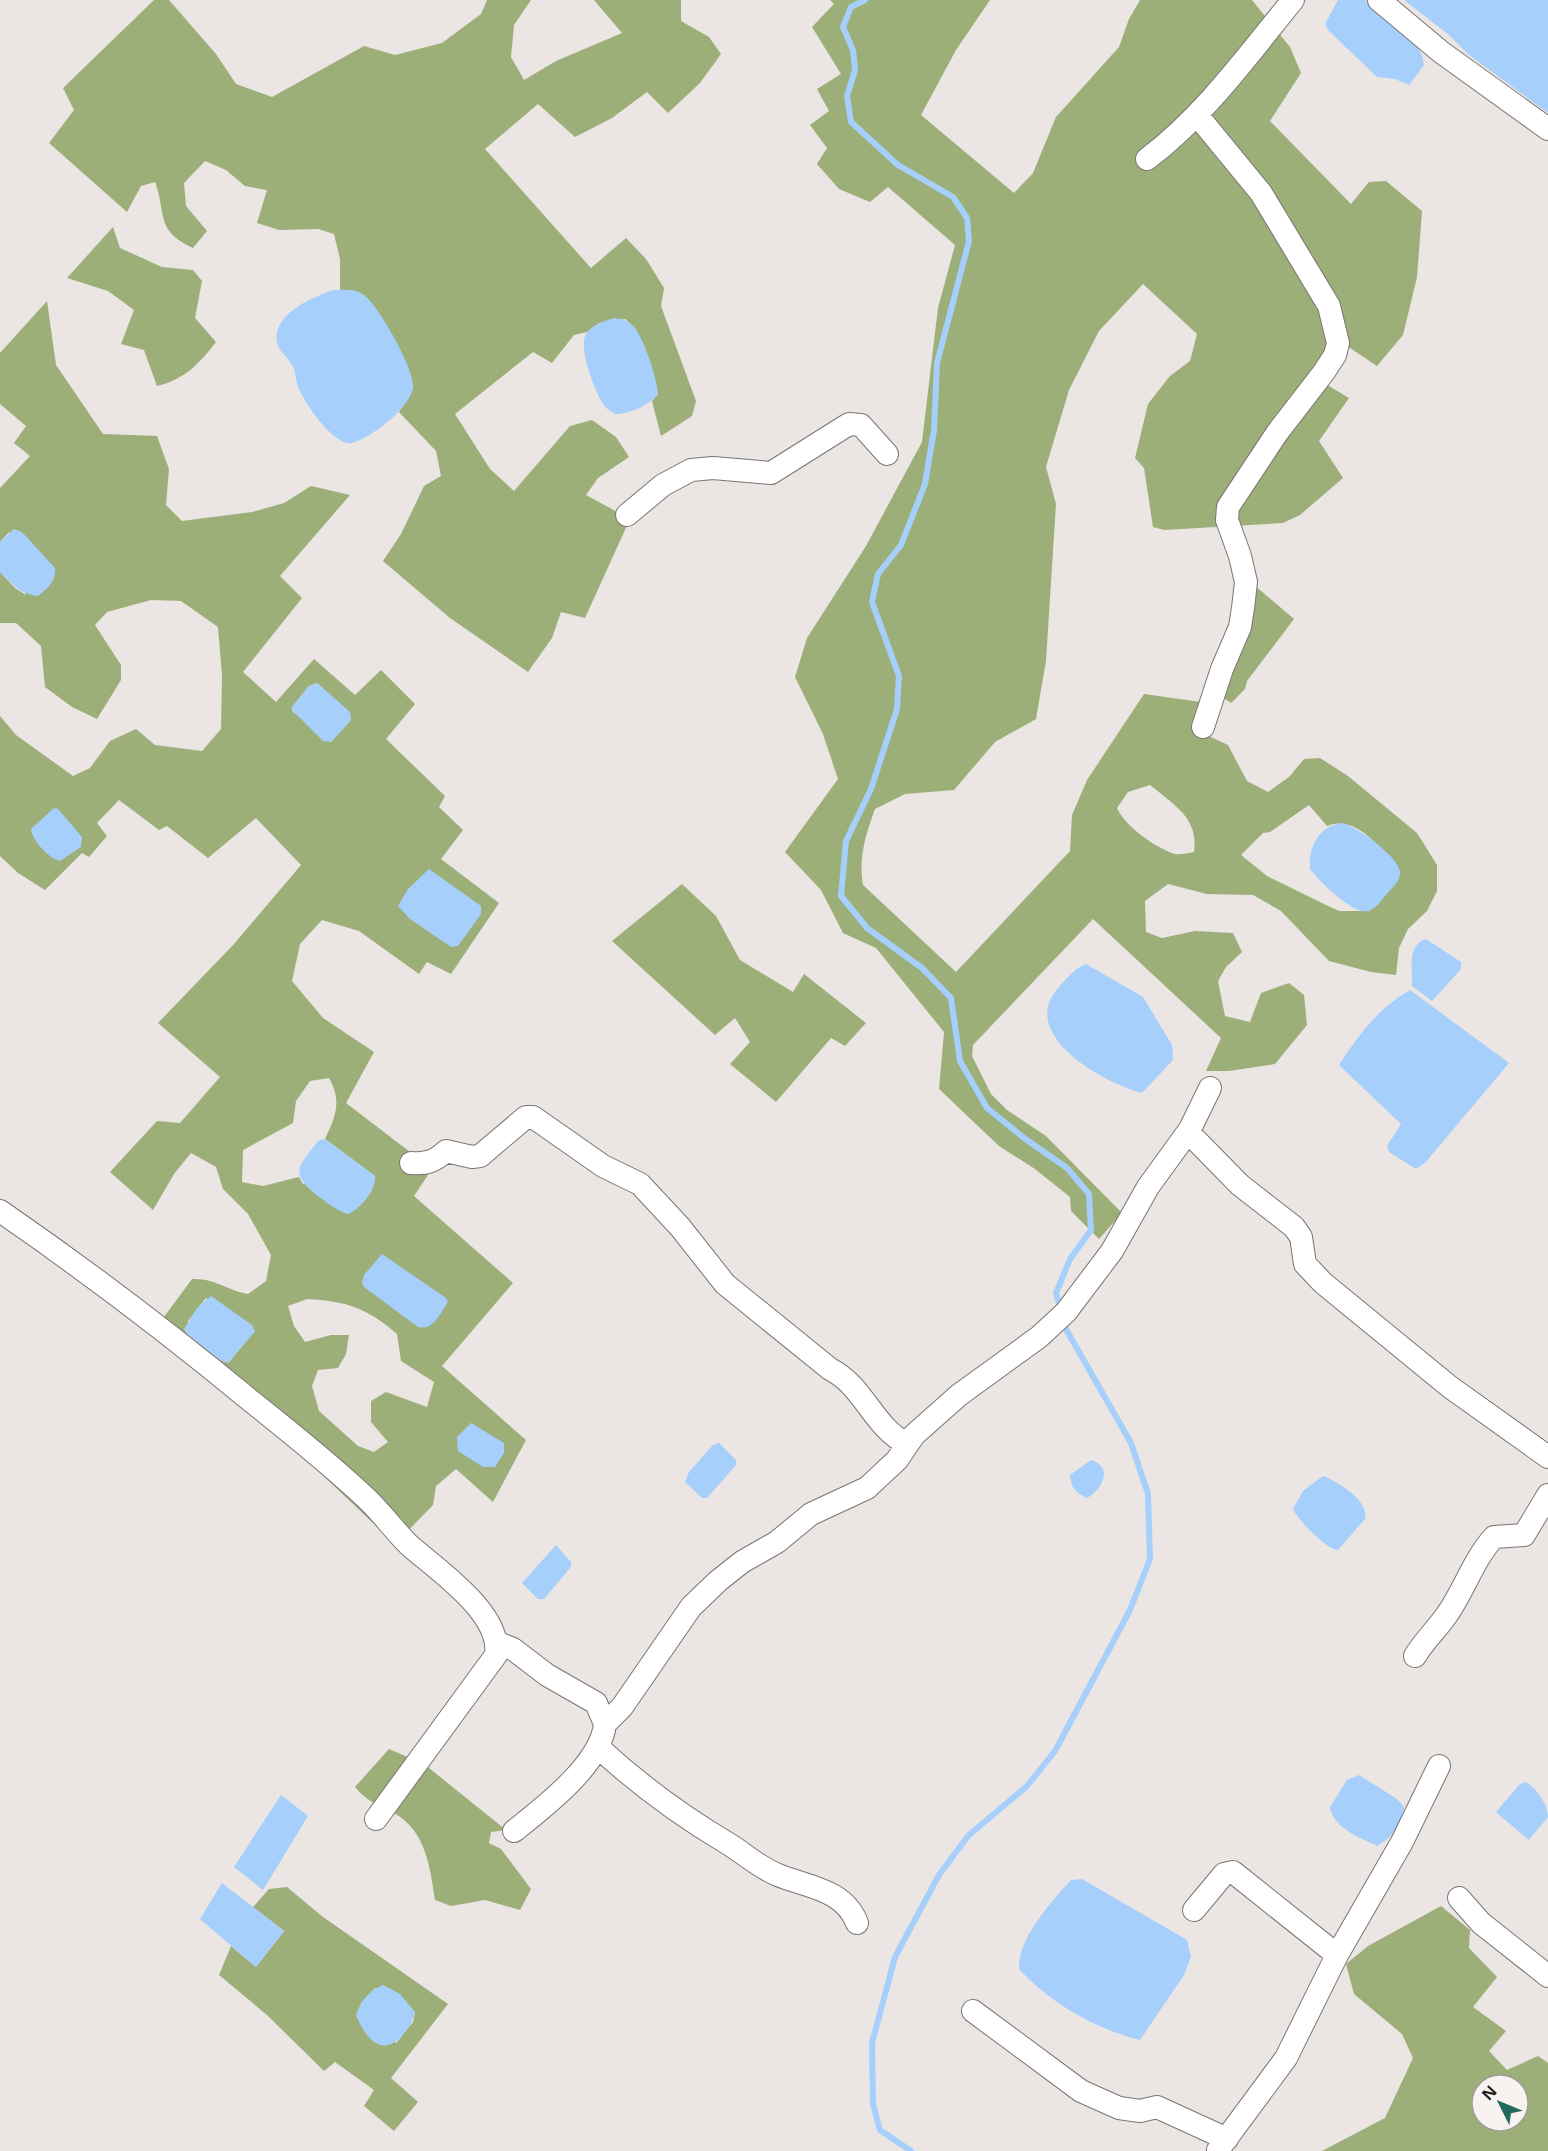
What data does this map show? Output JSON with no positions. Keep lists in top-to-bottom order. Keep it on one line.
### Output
{"north":"top left"}
